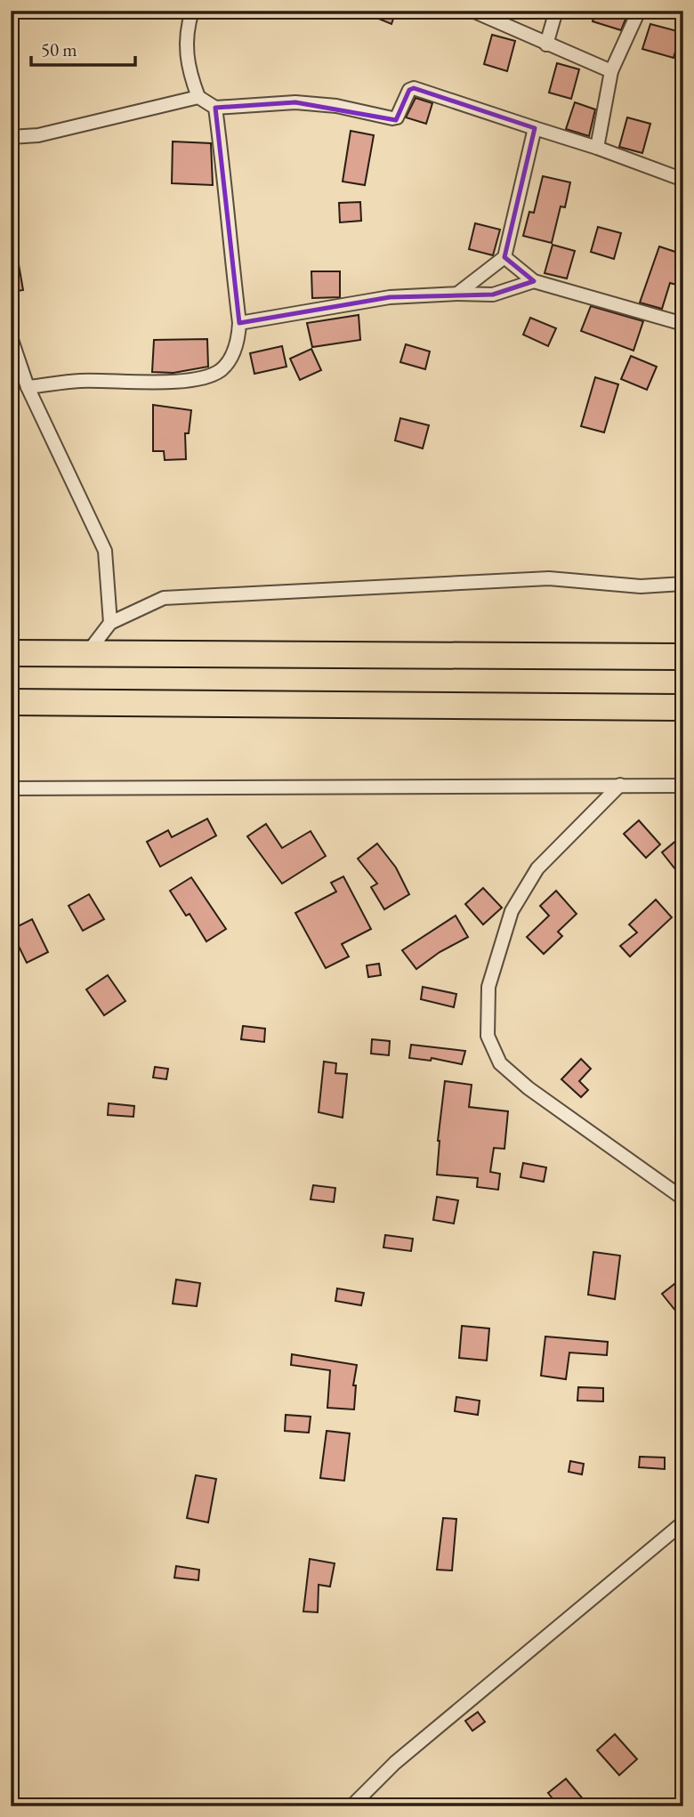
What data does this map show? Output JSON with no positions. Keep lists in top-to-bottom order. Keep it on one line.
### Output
{"scale_bar":"50 m"}
